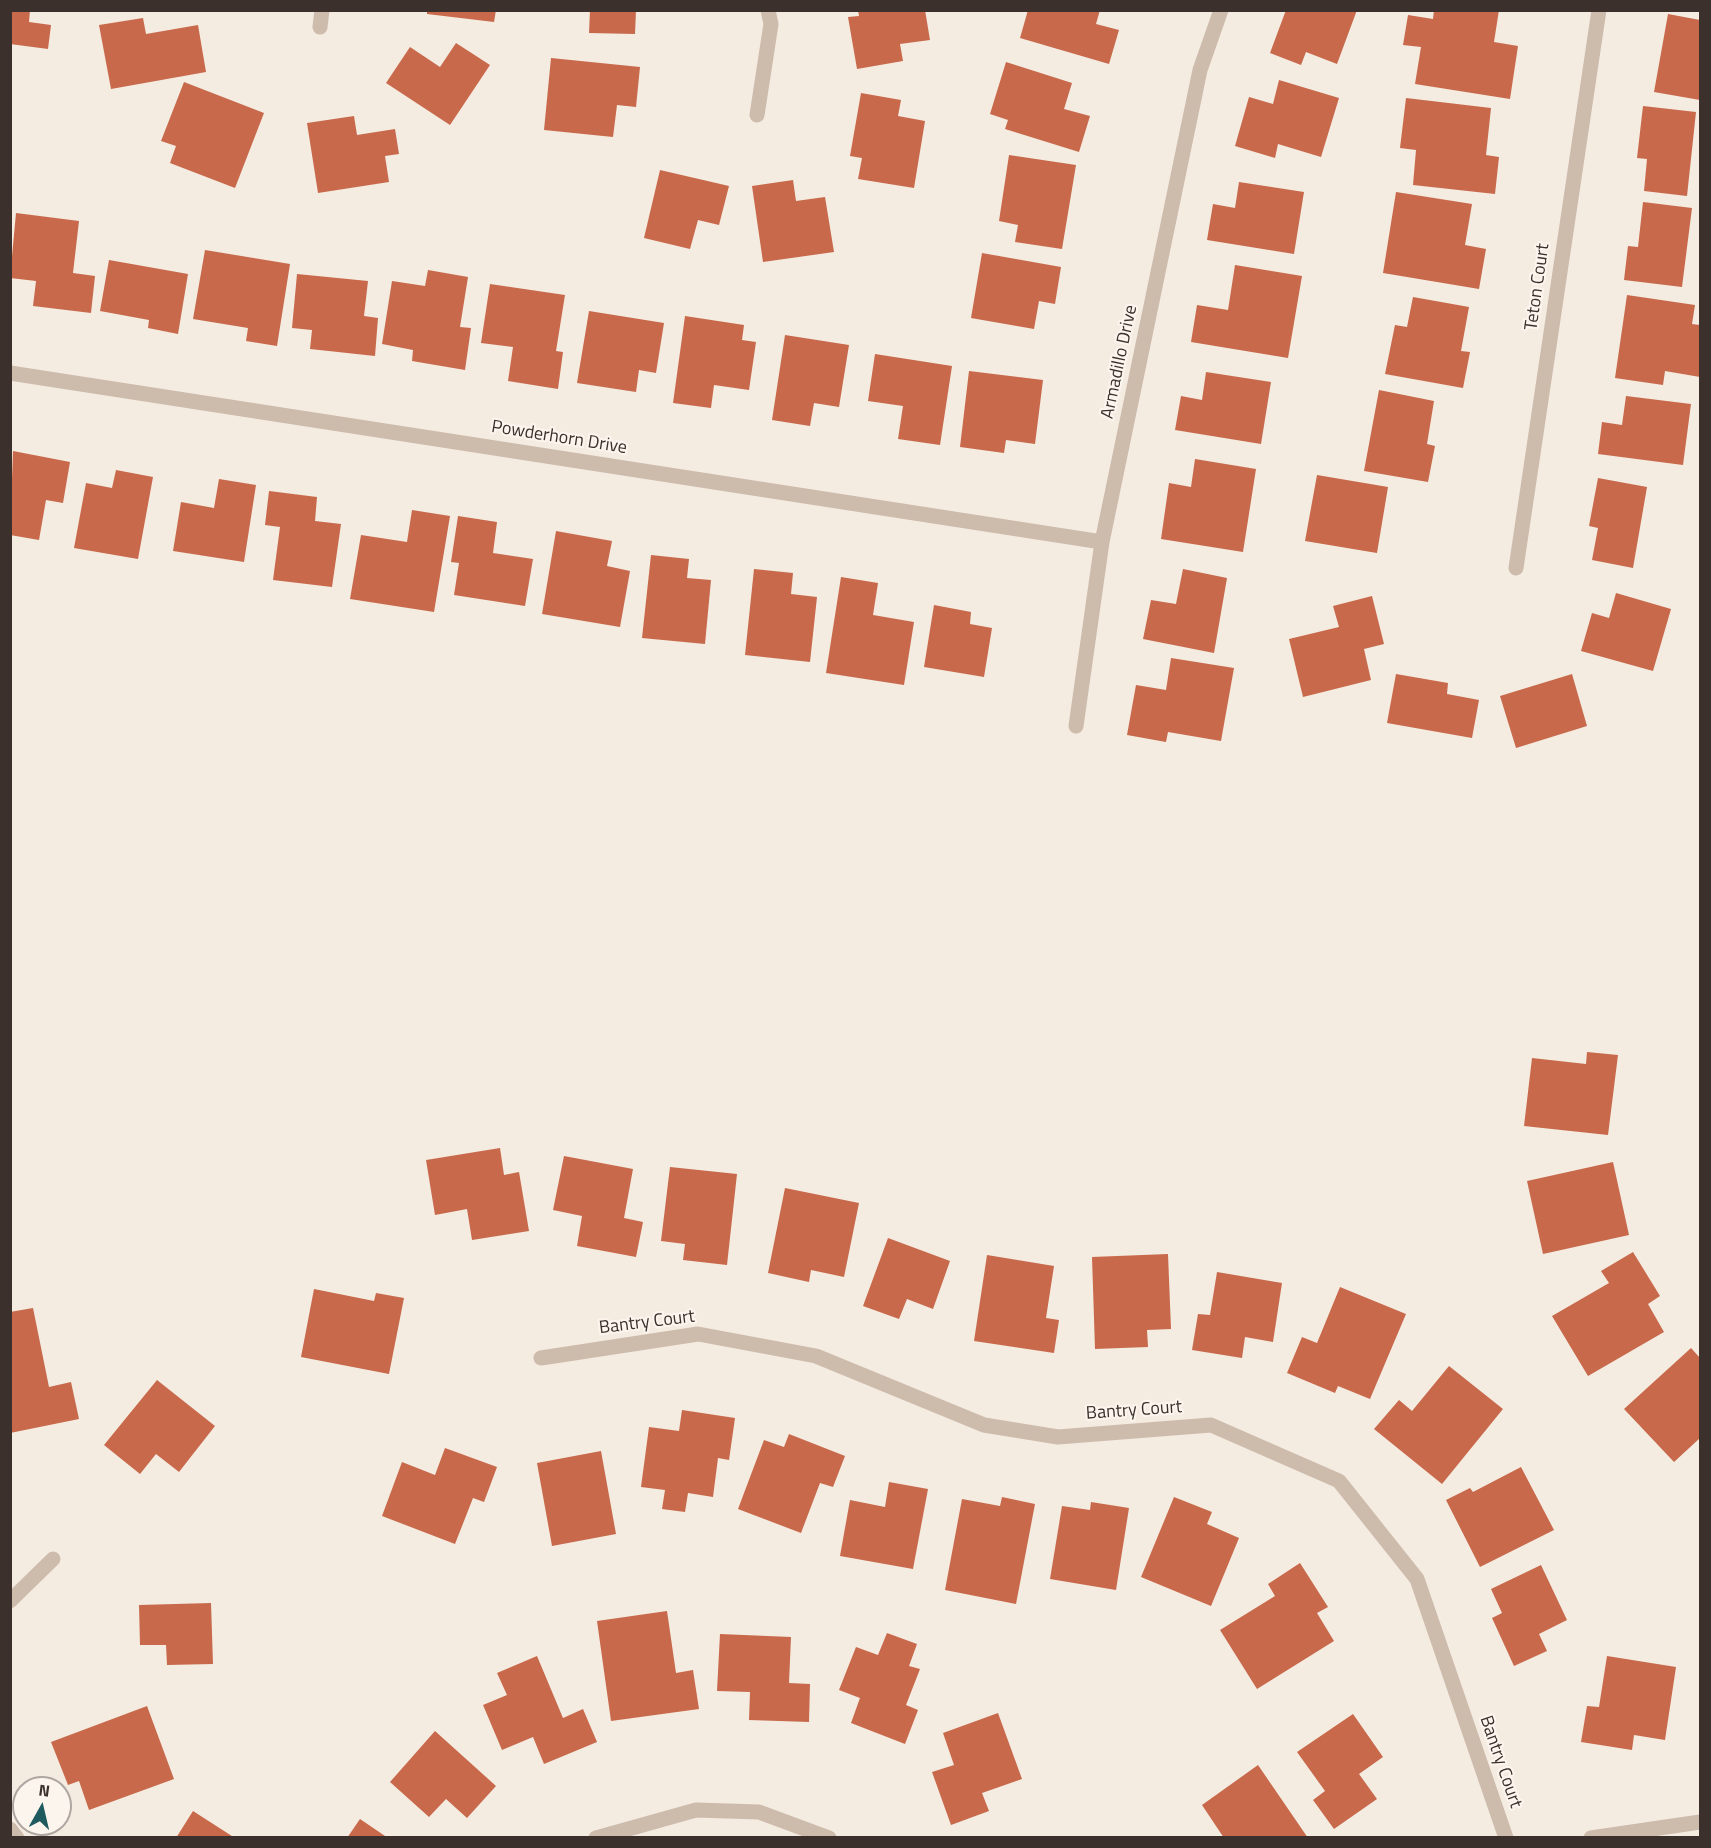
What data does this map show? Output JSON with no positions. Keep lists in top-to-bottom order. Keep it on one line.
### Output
{"streets":{"street":["Teton Court","Armadillo Drive","Powderhorn Drive","Bantry Court"]},"crossings":[["Armadillo Drive","Powderhorn Drive"]],"north":"top"}
